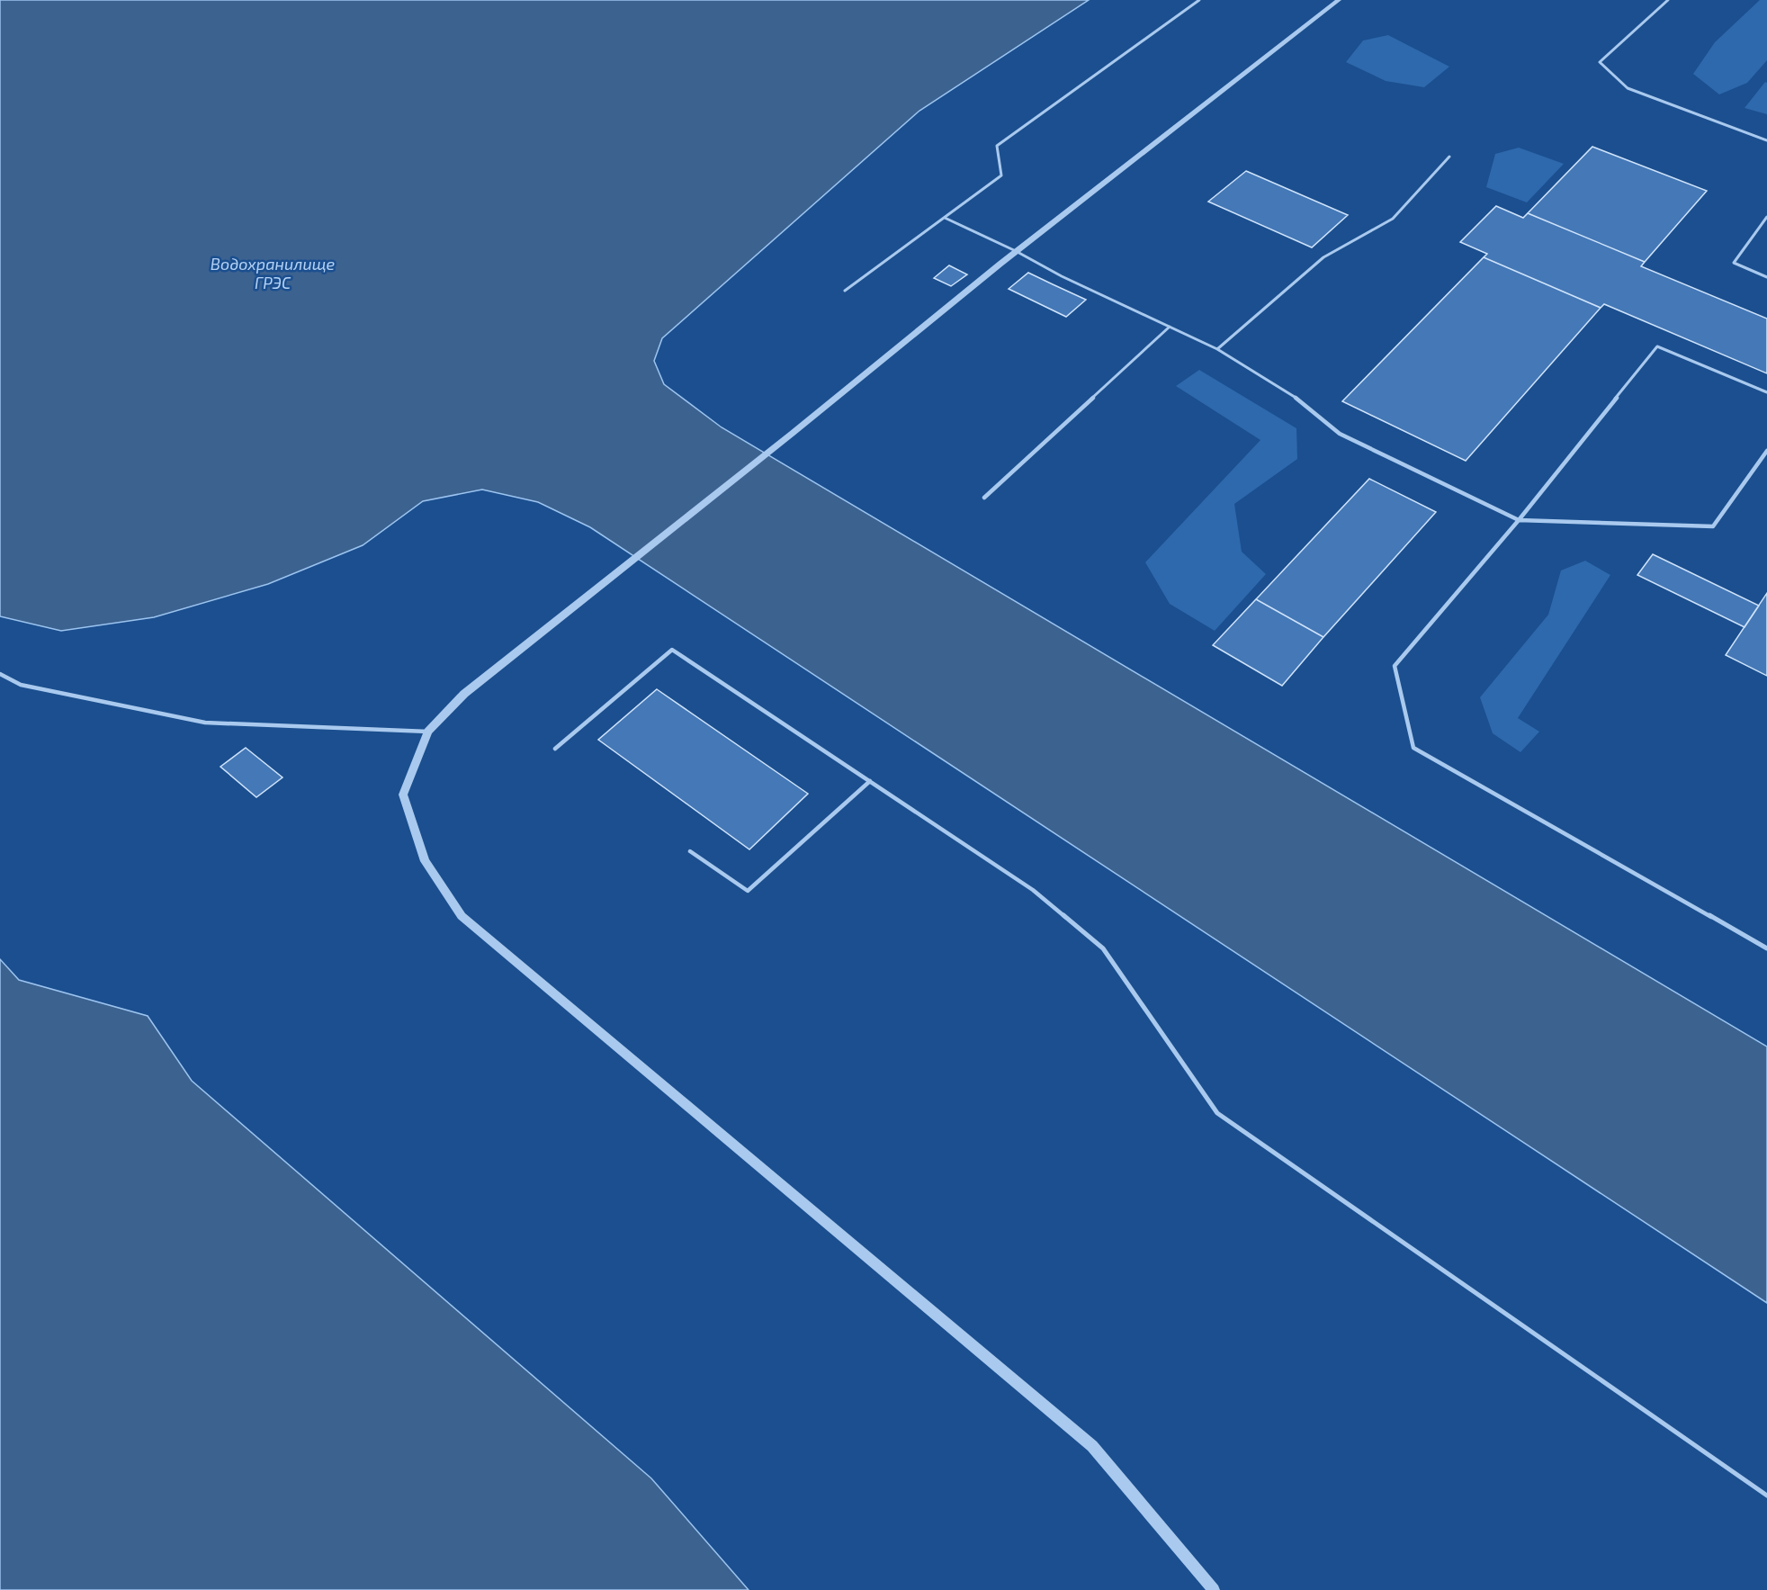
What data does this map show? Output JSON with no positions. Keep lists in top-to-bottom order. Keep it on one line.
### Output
{"water":["Водохранилище ГРЭС"]}
